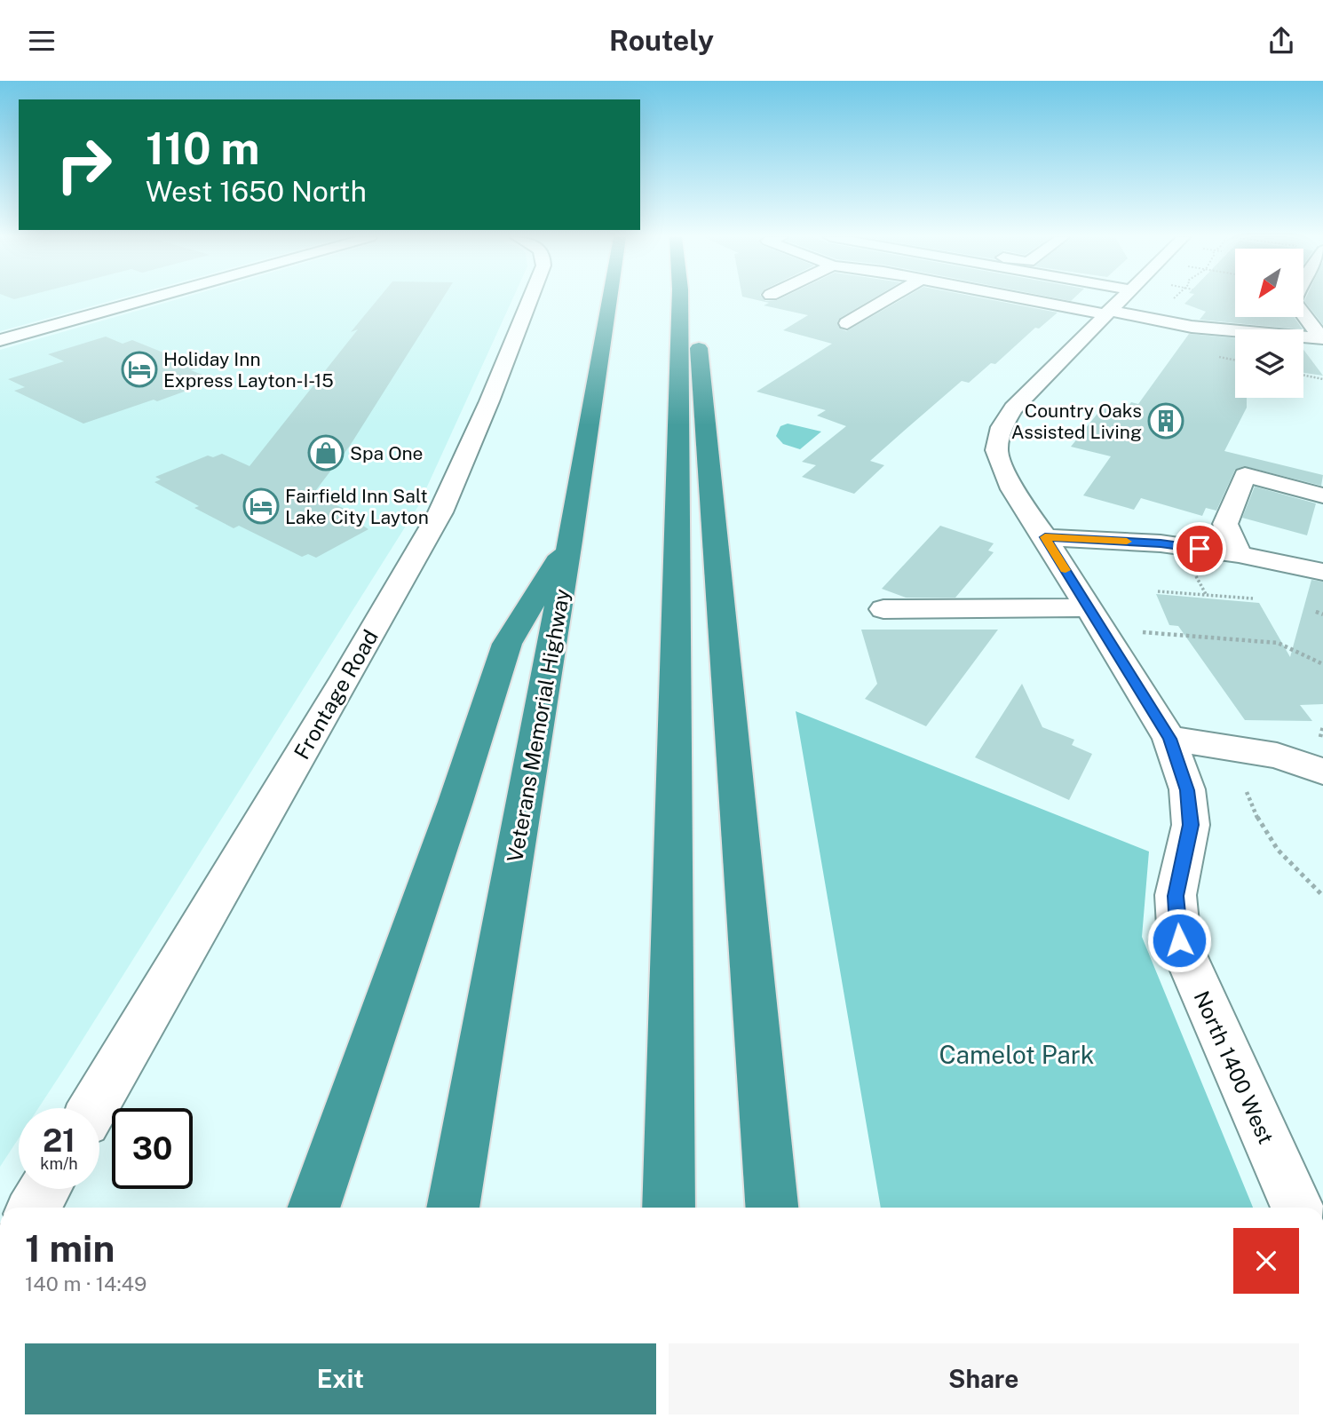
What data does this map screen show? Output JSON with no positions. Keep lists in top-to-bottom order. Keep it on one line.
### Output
{"streets":{"highway":["Veterans Memorial Highway"],"street":["Frontage Road","North 1400 West"]},"parks":["Camelot Park"],"places":{"hotel":["Holiday Inn Express Layton-I-15","Fairfield Inn Salt Lake City Layton"],"building":["Country Oaks Assisted Living"],"shop":["Spa One"]},"north":"bottom left","page":{"header":"Routely","turn":["110 m","West 1650 North"],"speed":"21 km/h","limit":"30","heading":["1 min","140 m · 14:49"],"buttons":["Exit","Share"]}}
